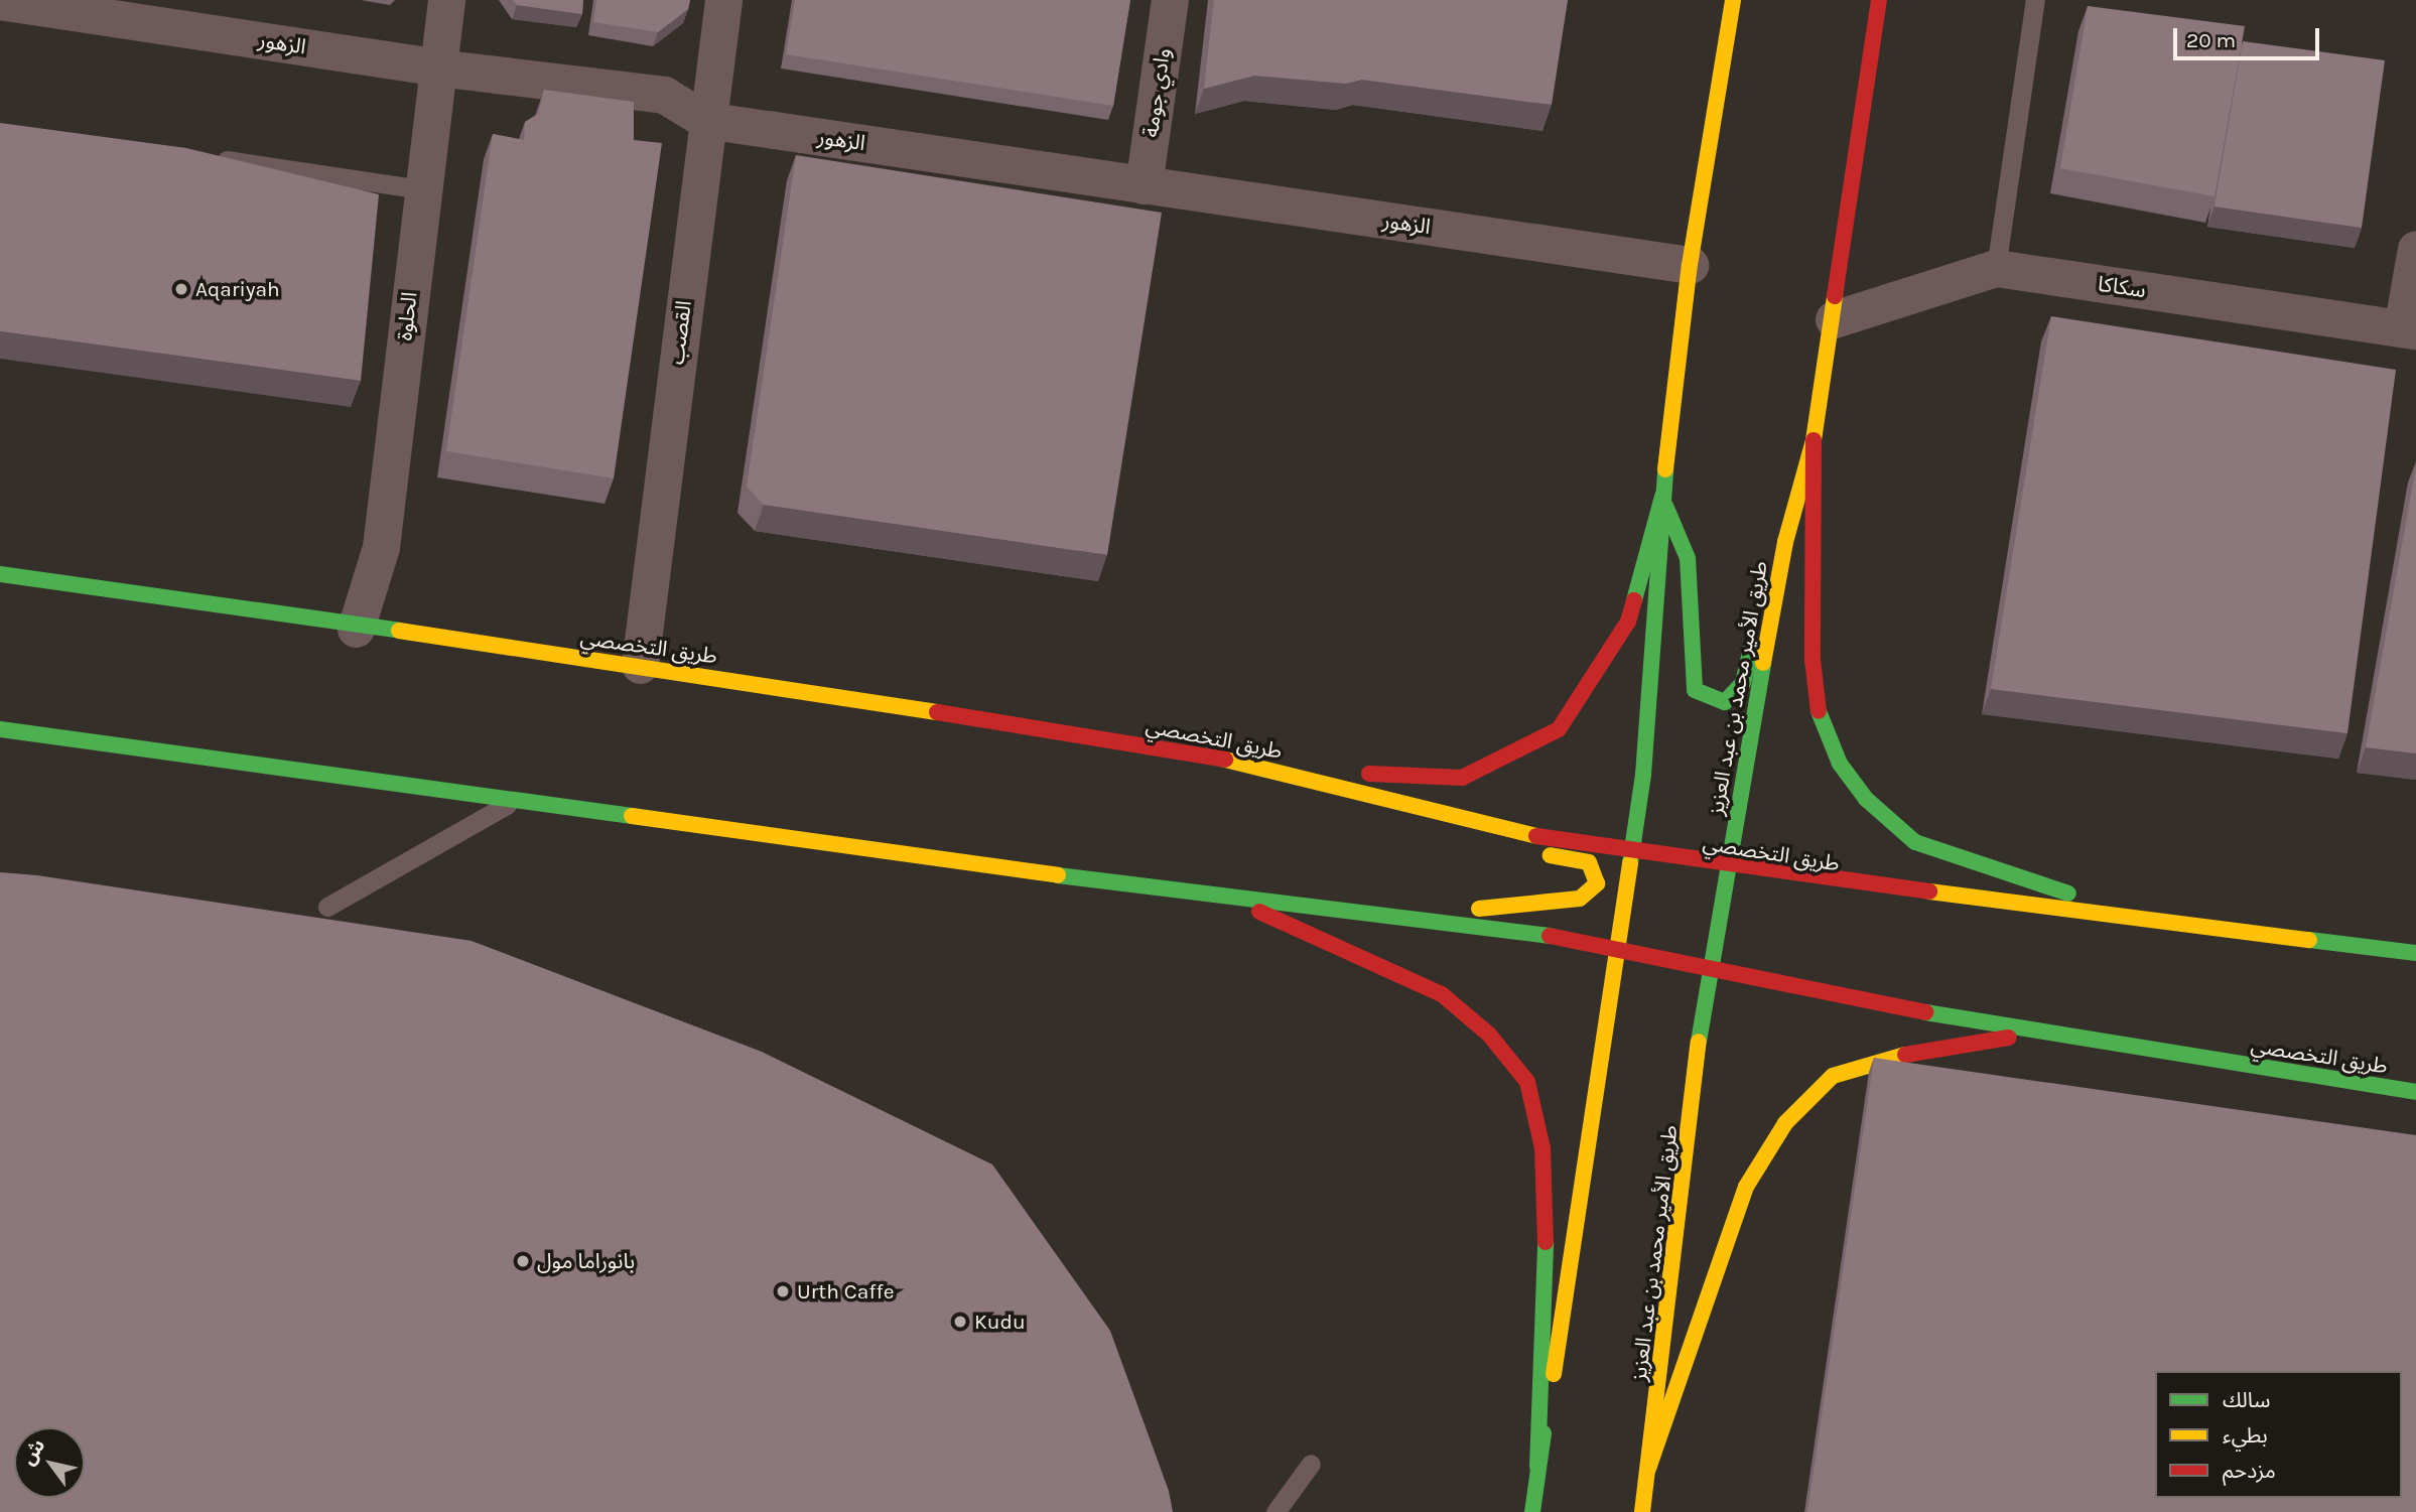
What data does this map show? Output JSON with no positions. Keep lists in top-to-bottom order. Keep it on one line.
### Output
{"streets":{"main road":["طريق التخصصي","طريق الأمير محمد بن عبد العزيز"],"street":["الزهور","وادي جومة","سكاكا","الحلوة","القصب"]},"crossings":[["الزهور","وادي جومة"],["الزهور","الحلوة"],["الزهور","القصب"],["سكاكا","طريق الأمير محمد بن عبد العزيز"],["الحلوة","طريق التخصصي"],["القصب","طريق التخصصي"],["طريق التخصصي","طريق الأمير محمد بن عبد العزيز"]],"places":["Aqariyah","بانوراما مول","Urth Caffe","Kudu"],"legend":["سالك","بطيء","مزدحم"],"scale_bar":"20 m","north":"top left"}
